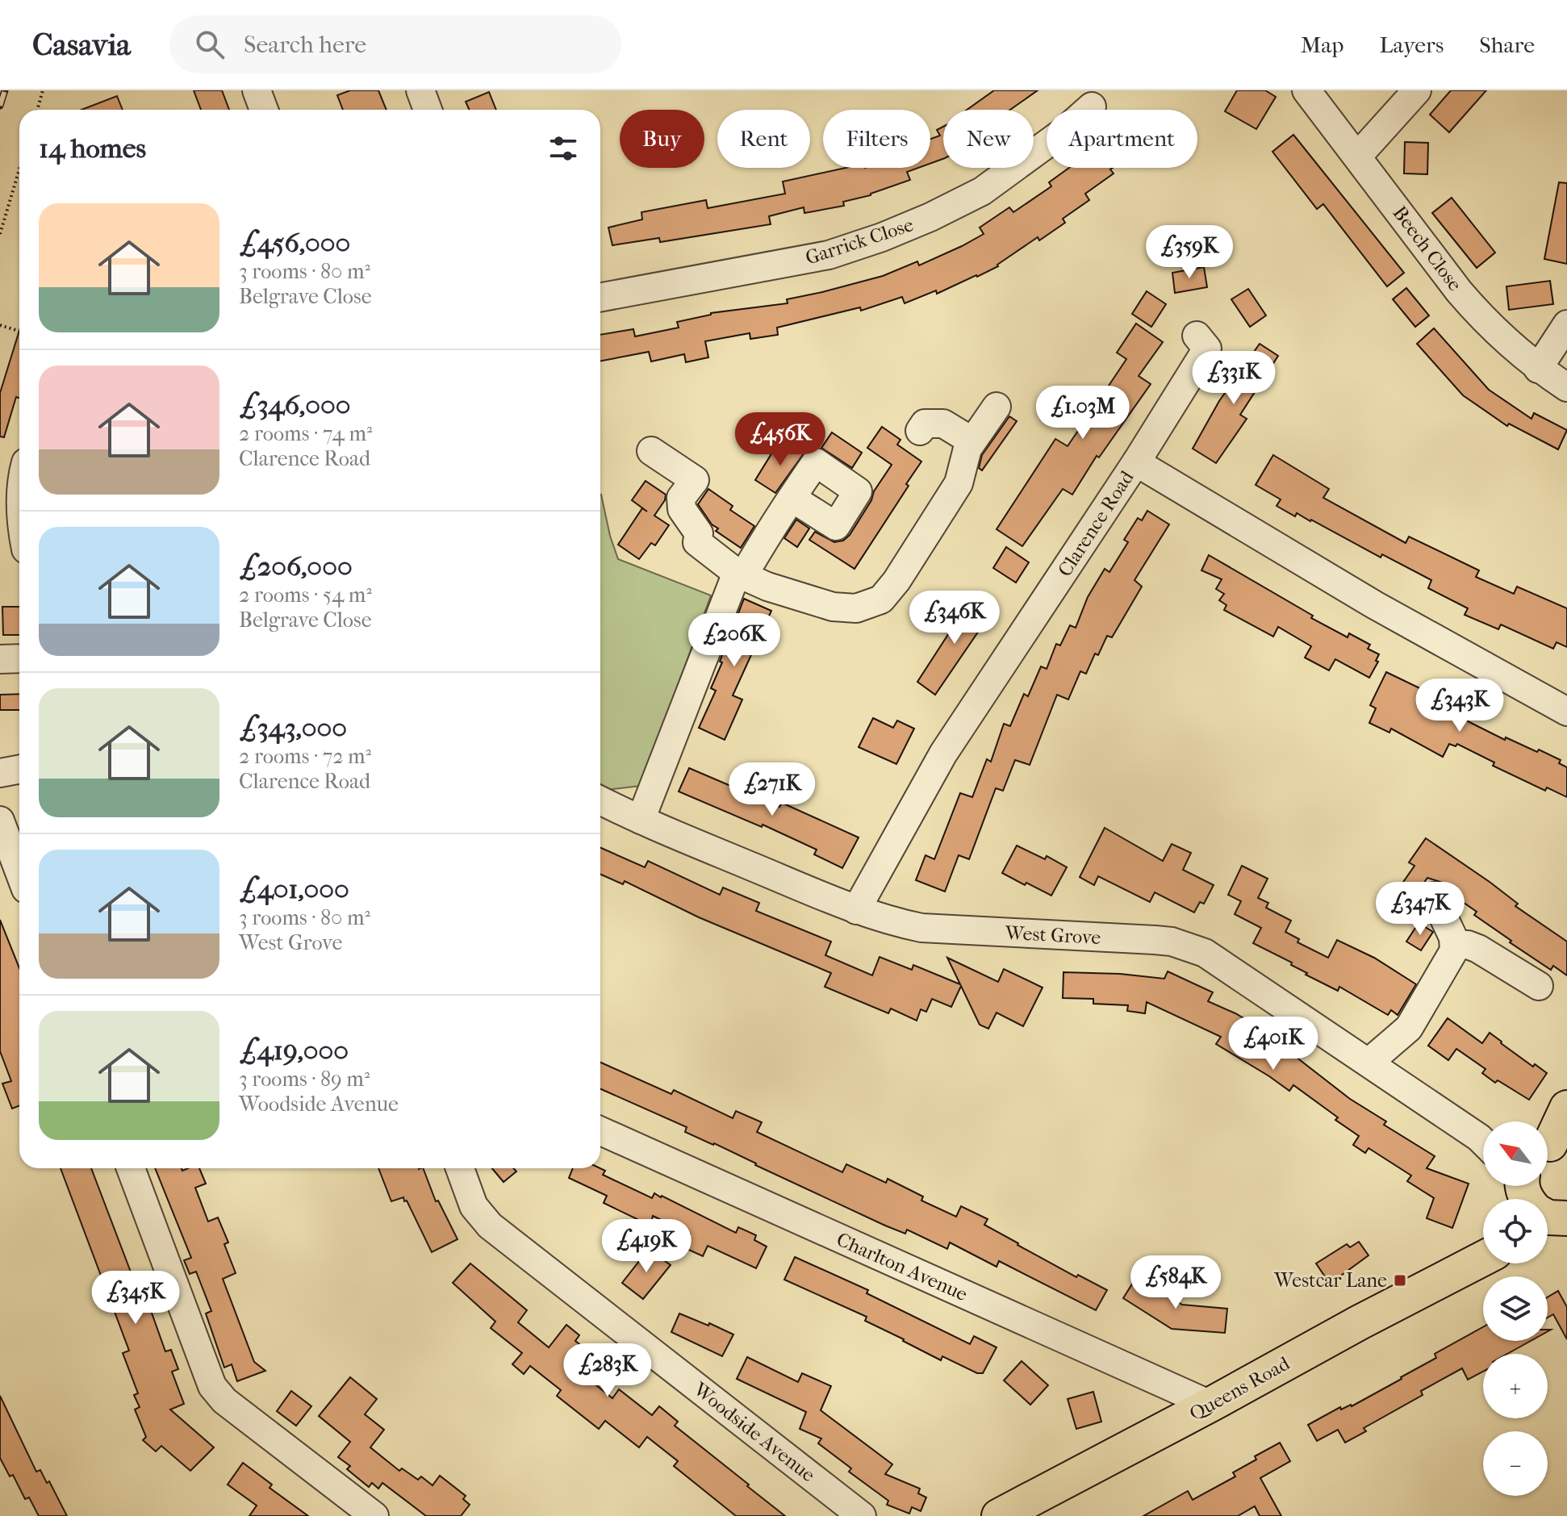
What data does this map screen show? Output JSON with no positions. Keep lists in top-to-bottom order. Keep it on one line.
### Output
{"streets":{"main road":["Queens Road"],"street":["Garrick Close","Beech Close","Clarence Road","West Grove","Charlton Avenue","Woodside Avenue"]},"crossings":[["Clarence Road","West Grove"],["Charlton Avenue","Queens Road"]],"places":{"transit":["Westcar Lane"]},"north":"top left","page":{"header":"Casavia","search":"Search here","nav":["Map","Layers","Share"],"chip":["Buy","Rent","Filters","New","Apartment"],"heading":"14 homes","list":[{"name":"£456,000","note":"3 rooms · 80 m² · Belgrave Close"},{"name":"£346,000","note":"2 rooms · 74 m² · Clarence Road"},{"name":"£206,000","note":"2 rooms · 54 m² · Belgrave Close"},{"name":"£343,000","note":"2 rooms · 72 m² · Clarence Road"},{"name":"£401,000","note":"3 rooms · 80 m² · West Grove"},{"name":"£419,000","note":"3 rooms · 89 m² · Woodside Avenue"}],"price":["£359K","£331K","£1.03M","£456K","£346K","£206K","£343K","£271K","£347K","£401K","£419K","£584K","£345K","£283K"],"map_buttons":["+","−"]}}
